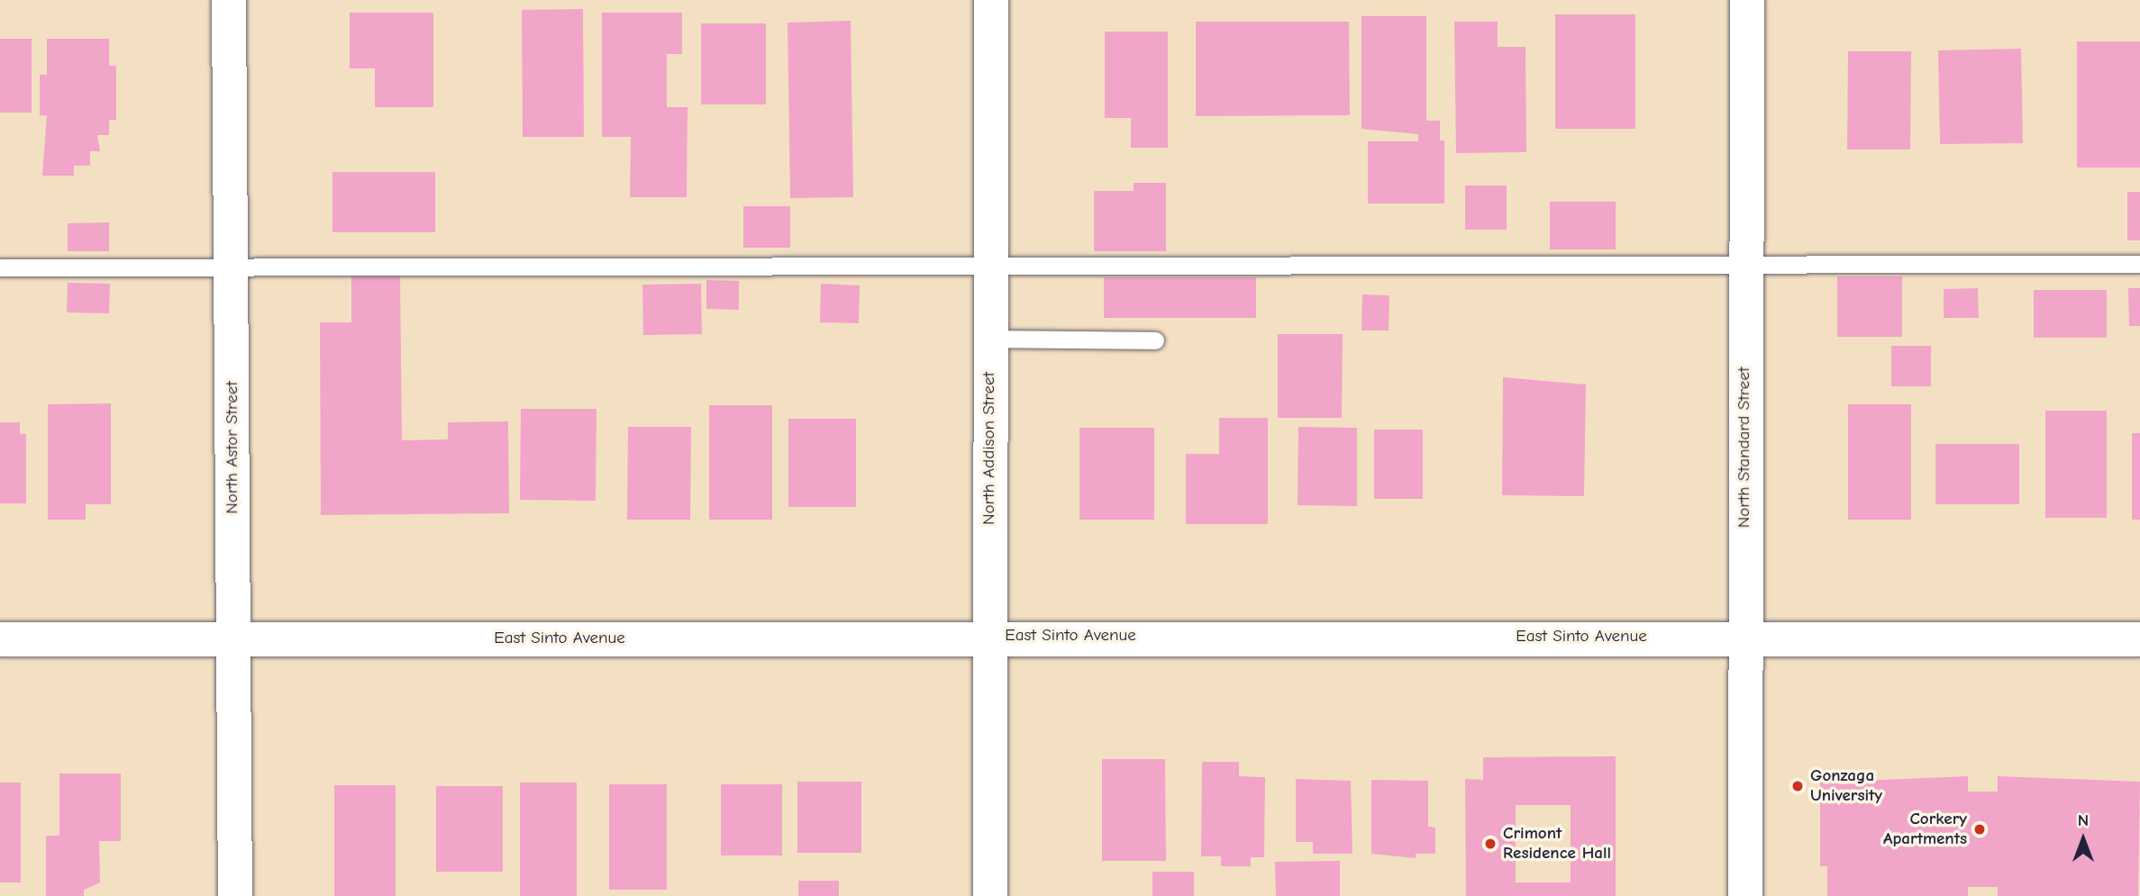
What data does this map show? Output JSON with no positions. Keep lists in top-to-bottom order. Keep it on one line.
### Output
{"streets":{"street":["North Astor Street","North Standard Street","North Addison Street","East Sinto Avenue"]},"crossings":[["North Astor Street","East Sinto Avenue"],["North Standard Street","East Sinto Avenue"],["North Addison Street","East Sinto Avenue"]],"places":["Gonzaga University","Corkery Apartments","Crimont Residence Hall"],"north":"top"}
